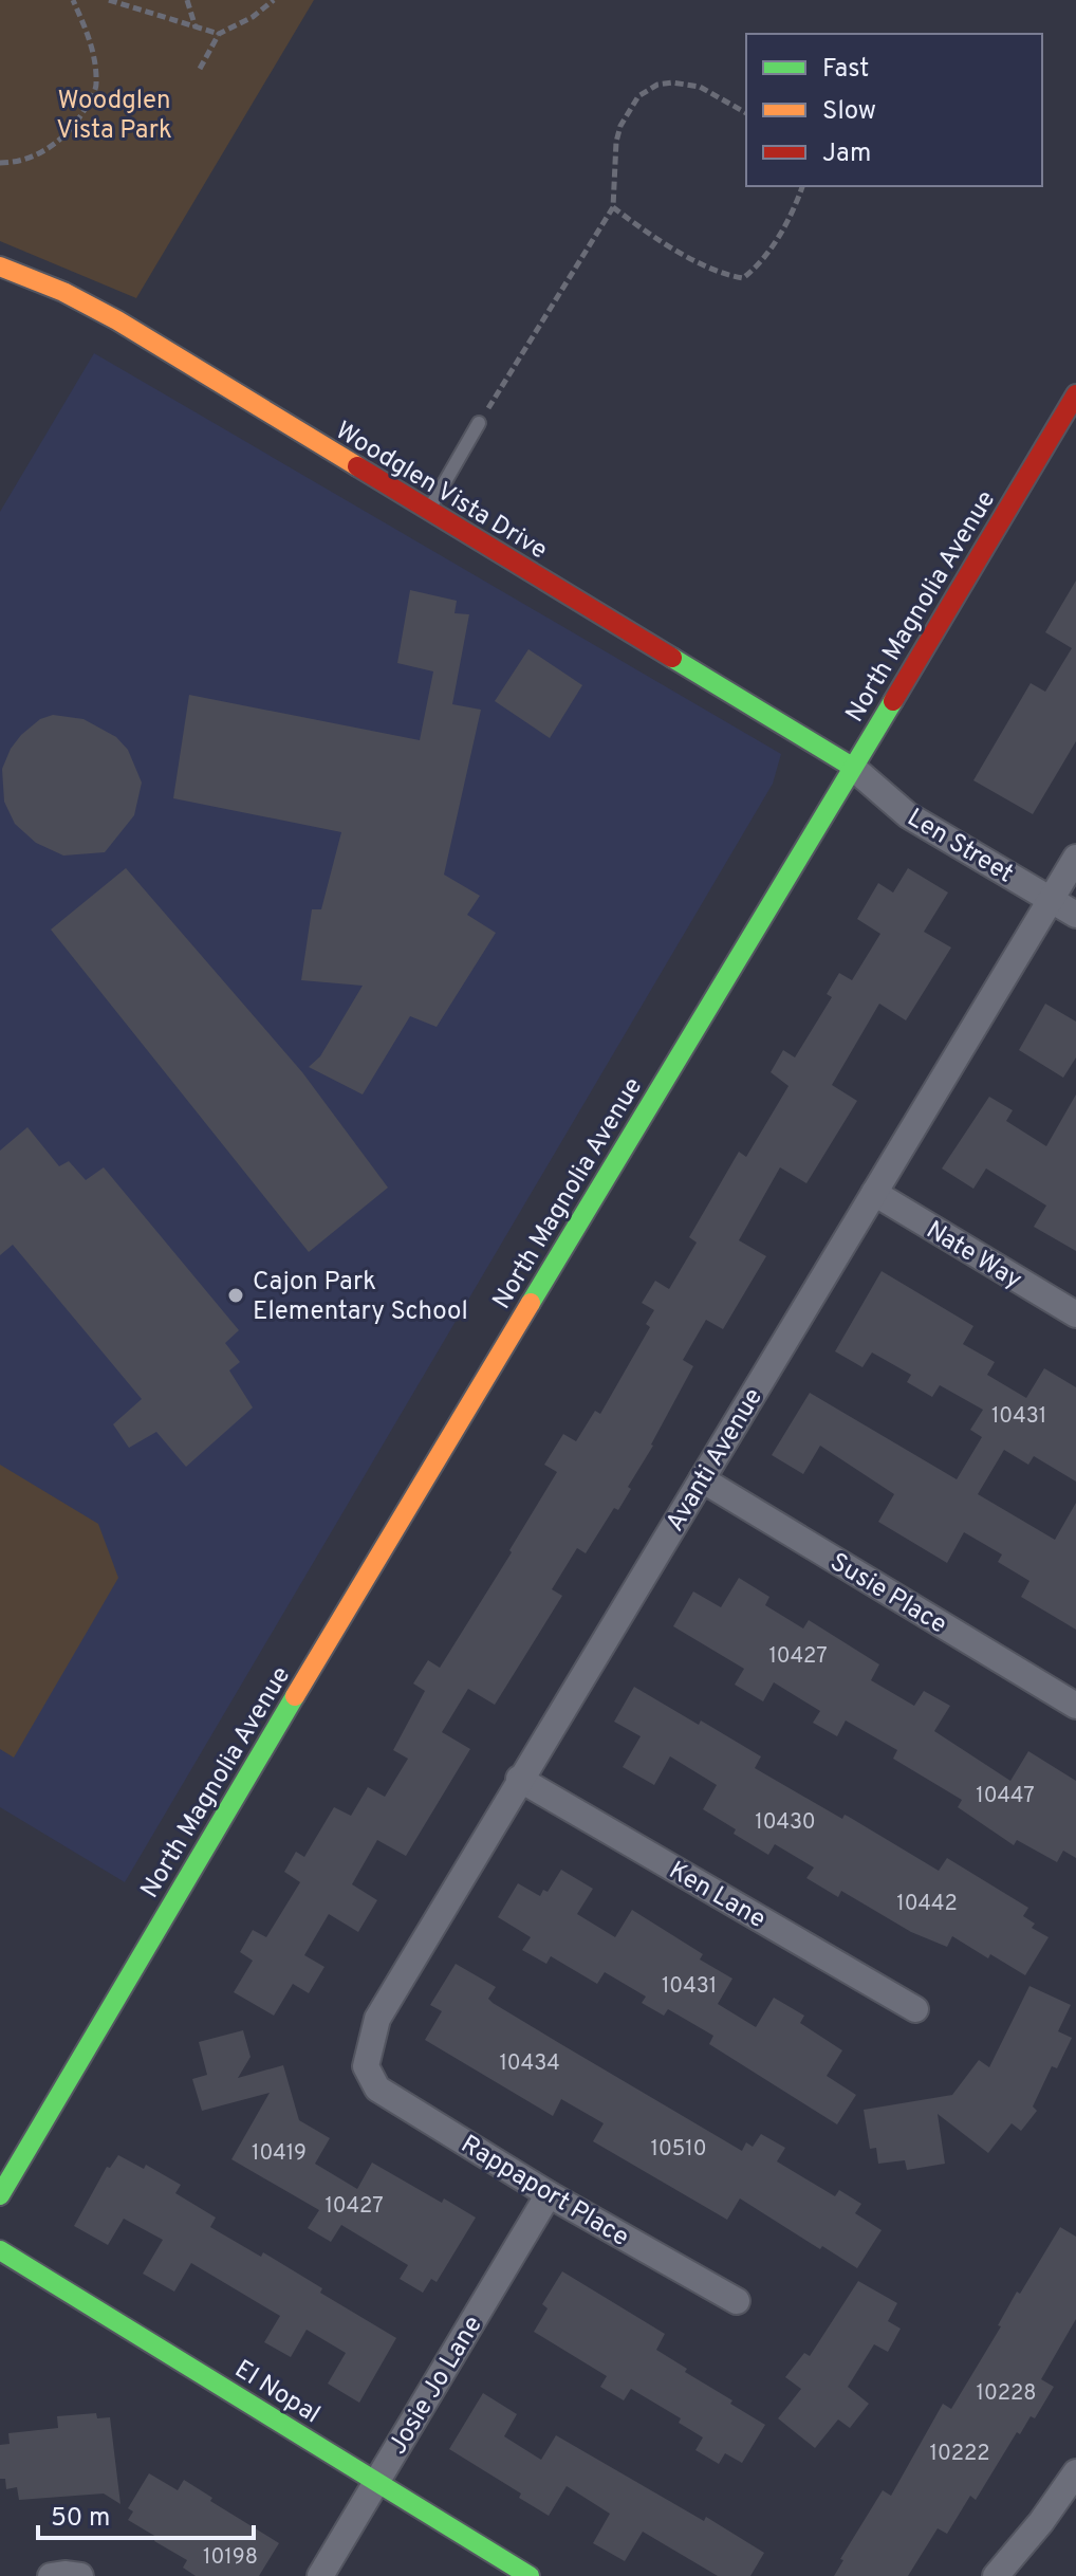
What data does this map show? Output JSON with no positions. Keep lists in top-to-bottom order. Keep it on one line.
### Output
{"streets":{"main road":["Woodglen Vista Drive","North Magnolia Avenue","El Nopal"],"street":["Len Street","Nate Way","Avanti Avenue","Susie Place","Ken Lane","Rappaport Place","Josie Jo Lane"]},"crossings":[["Woodglen Vista Drive","North Magnolia Avenue"],["Woodglen Vista Drive","Len Street"],["North Magnolia Avenue","Len Street"],["Len Street","Avanti Avenue"],["Nate Way","Avanti Avenue"],["Avanti Avenue","Susie Place"],["Avanti Avenue","Ken Lane"],["Avanti Avenue","Rappaport Place"],["Rappaport Place","Josie Jo Lane"],["Josie Jo Lane","El Nopal"]],"parks":["Woodglen Vista Park"],"places":["Cajon Park Elementary School"],"house_numbers":["10431","10427","10447","10430","10442","10431","10434","10510","10419","10427","10228","10222","10198"],"legend":["Fast","Slow","Jam"],"scale_bar":"50 m"}
